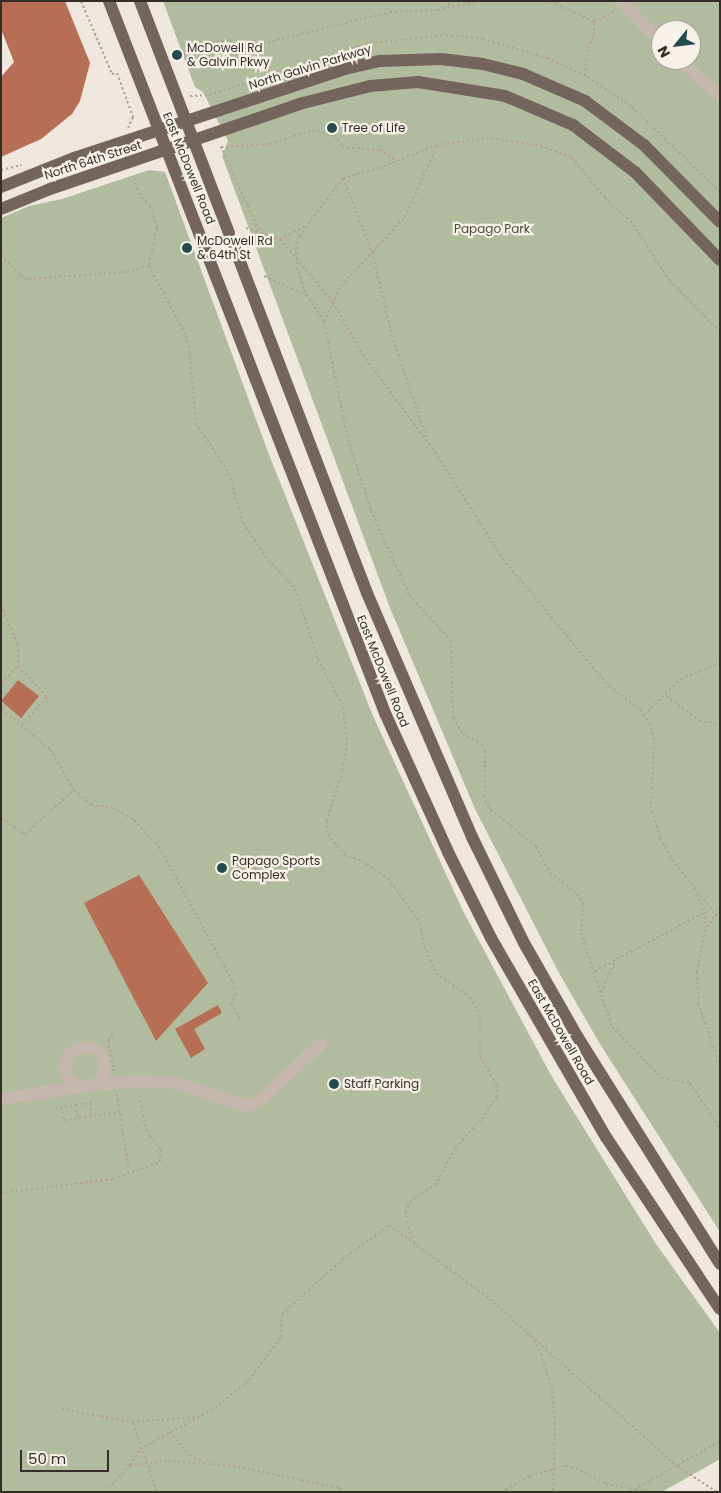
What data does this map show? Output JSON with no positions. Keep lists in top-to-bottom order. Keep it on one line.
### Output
{"streets":{"main road":["North Galvin Parkway","North 64th Street","East McDowell Road"]},"crossings":[["North Galvin Parkway","North 64th Street"],["North Galvin Parkway","East McDowell Road"],["North 64th Street","East McDowell Road"]],"parks":["Papago Park"],"places":["McDowell Rd & Galvin Pkwy","Tree of Life","McDowell Rd & 64th St","Papago Sports Complex","Staff Parking"],"scale_bar":"50 m","north":"bottom left"}
